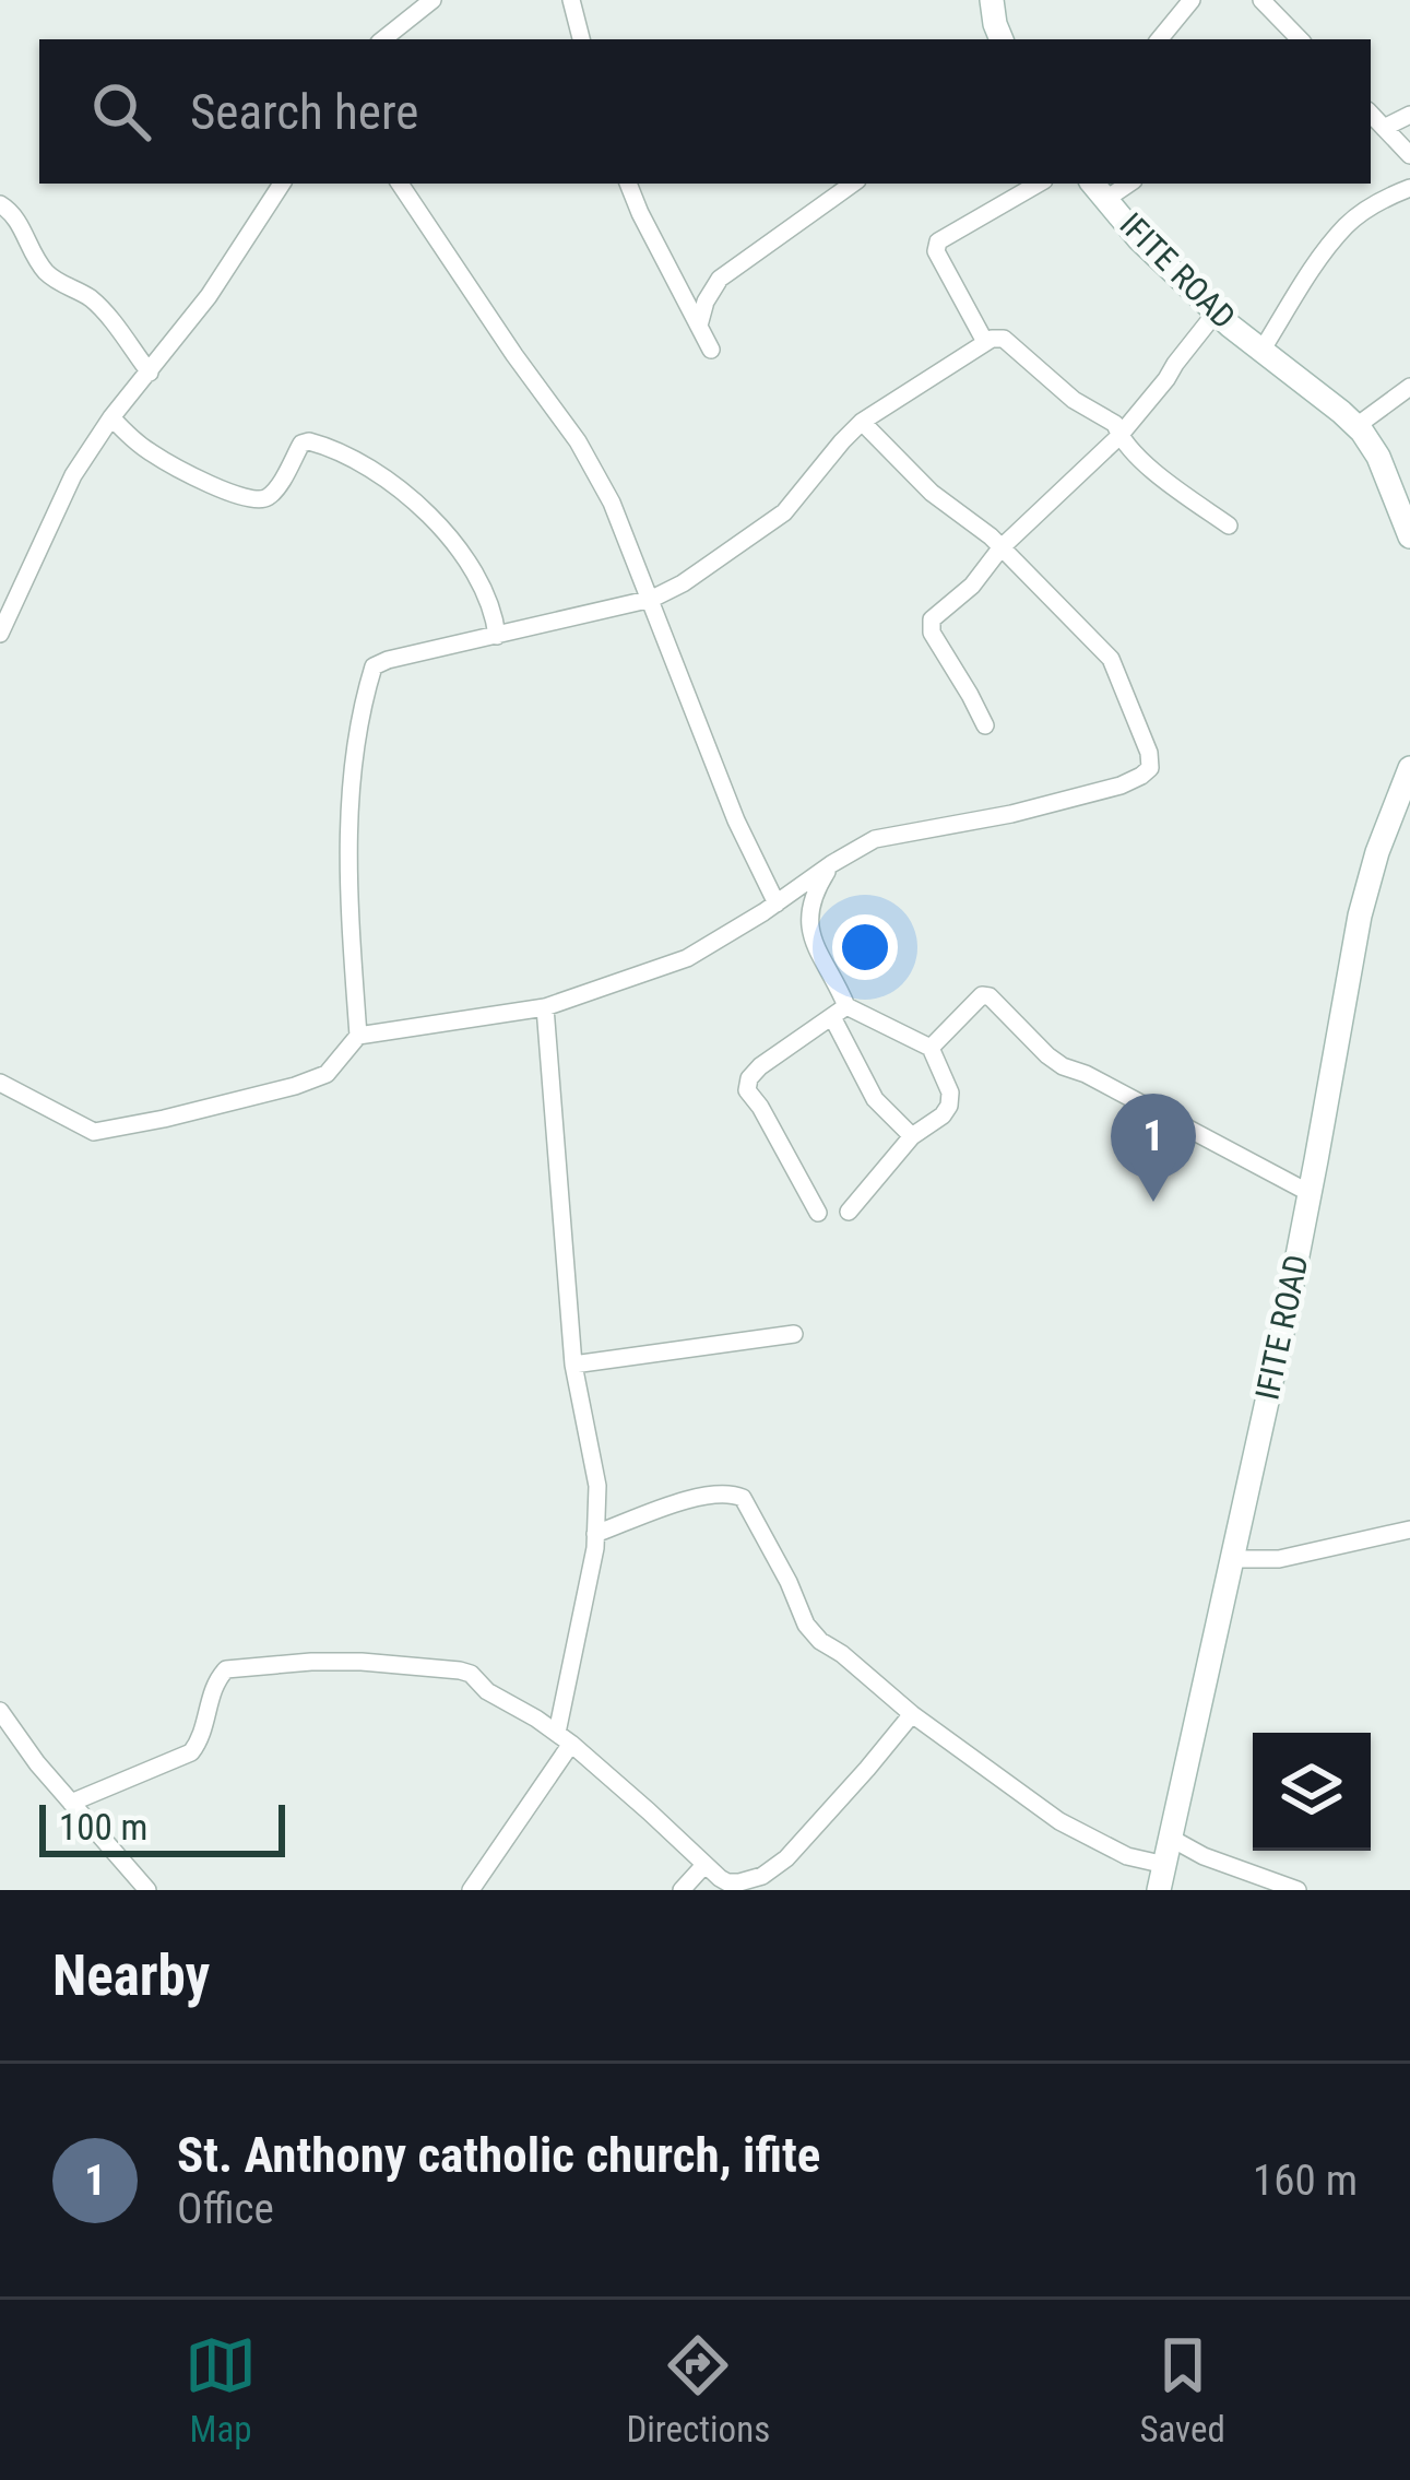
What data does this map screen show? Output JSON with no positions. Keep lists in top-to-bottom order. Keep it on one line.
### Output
{"streets":{"street":["IFITE ROAD"]},"scale_bar":"100 m","page":{"search":"Search here","pins":"1","scale":"100 m","heading":"Nearby","list":[{"mark":"1","name":"St. Anthony catholic church, ifite","note":"Office","value":"160 m"}],"nav":["Map","Directions","Saved"]}}
